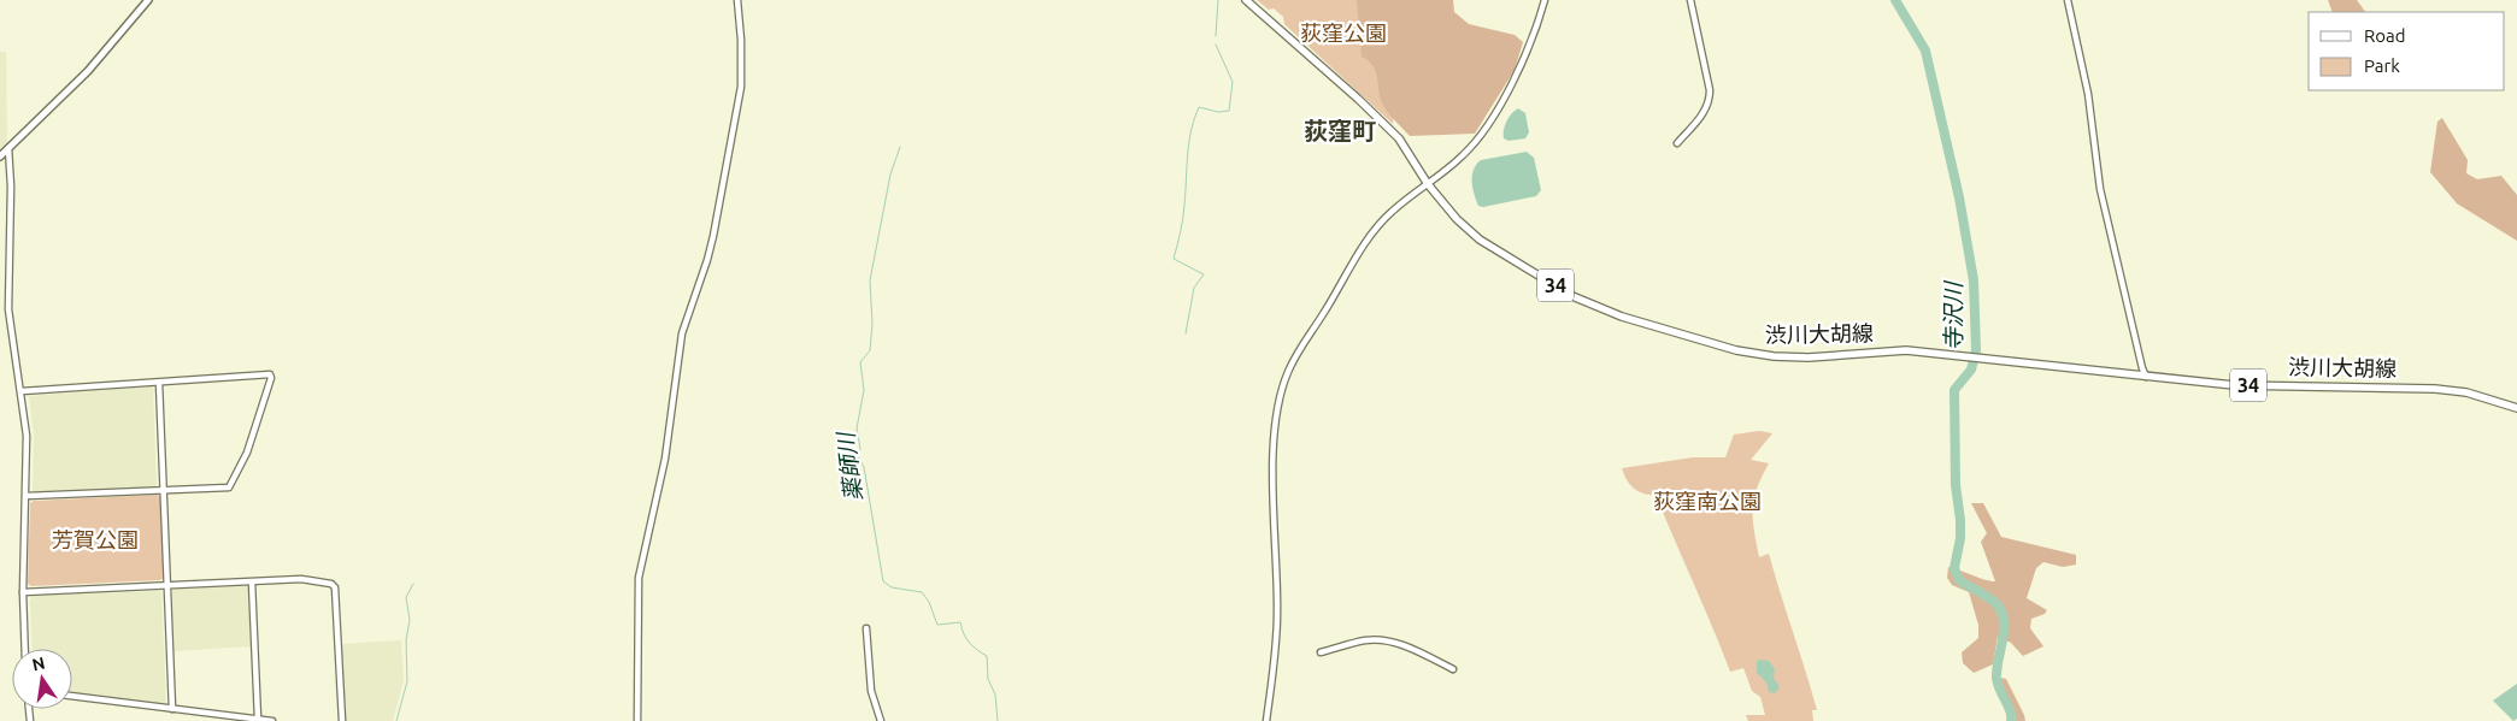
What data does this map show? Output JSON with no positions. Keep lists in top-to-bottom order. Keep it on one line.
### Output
{"streets":{"main road":["34","渋川大胡線"]},"districts":["荻窪町"],"water":["寺沢川","薬師川"],"parks":["荻窪公園","荻窪南公園","芳賀公園"],"legend":["Road","Park"],"north":"top"}
